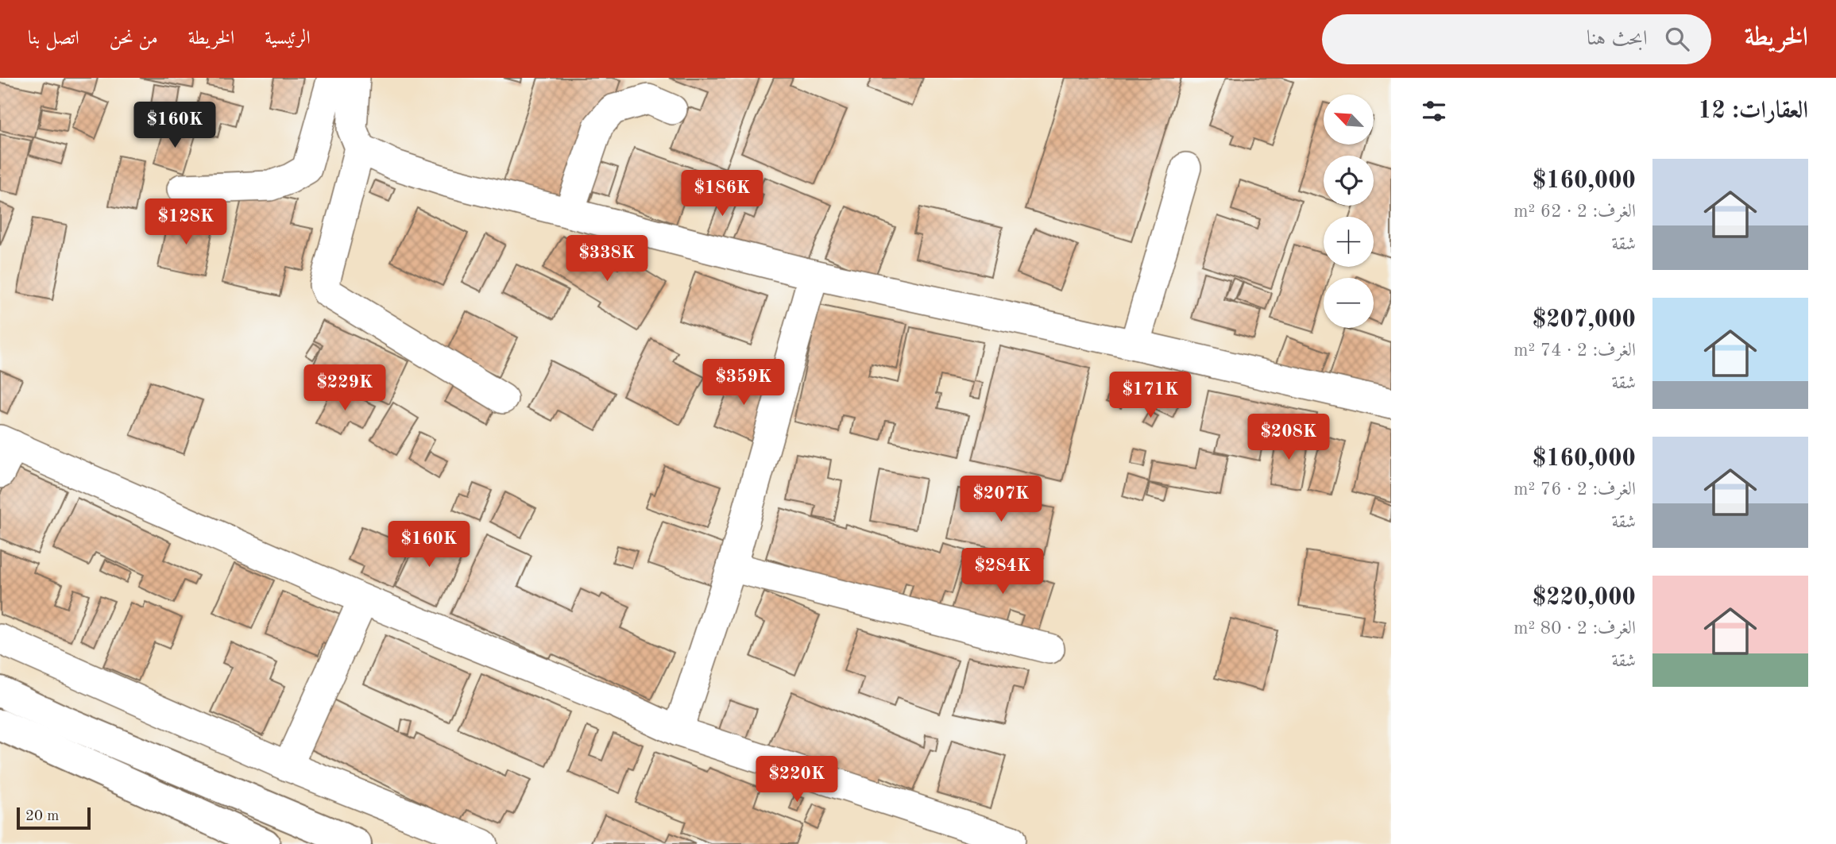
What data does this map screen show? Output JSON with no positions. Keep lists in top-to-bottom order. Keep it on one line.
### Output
{"scale_bar":"20 m","north":"top left","page":{"header":"الخريطة","search":"ابحث هنا","nav":["الرئيسية","الخريطة","من نحن","اتصل بنا"],"heading":"العقارات: 12","map_buttons":["+","−"],"price":["$160K","$186K","$128K","$338K","$359K","$229K","$171K","$208K","$207K","$160K","$284K","$220K"],"list":[{"name":"$160,000","note":"الغرف: 2 · 62 m² · شقة"},{"name":"$207,000","note":"الغرف: 2 · 74 m² · شقة"},{"name":"$160,000","note":"الغرف: 2 · 76 m² · شقة"},{"name":"$220,000","note":"الغرف: 2 · 80 m² · شقة"}],"scale":"20 m"}}
